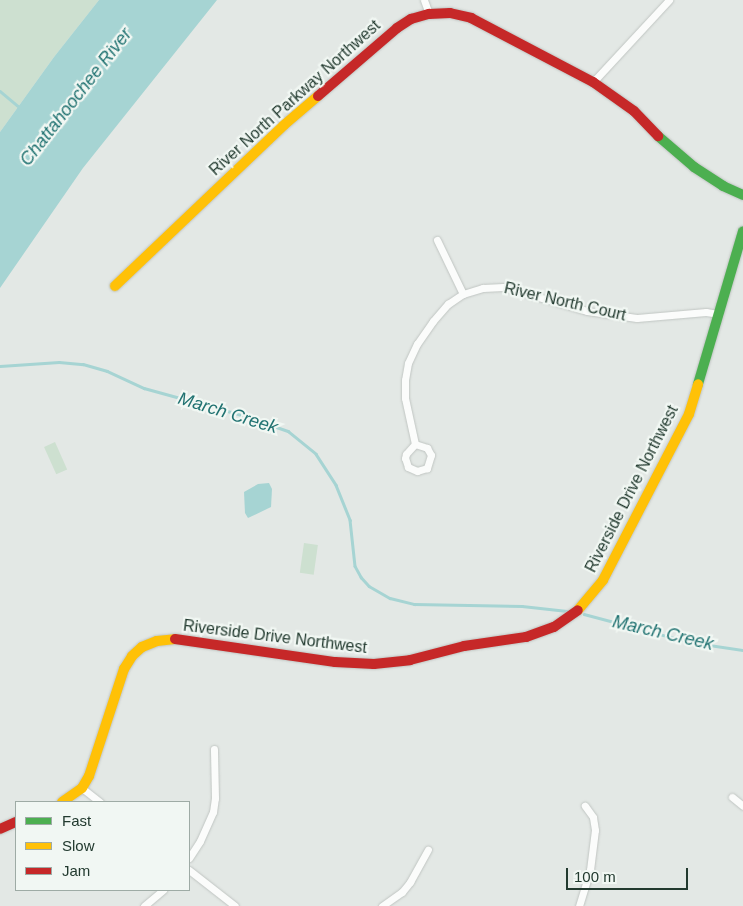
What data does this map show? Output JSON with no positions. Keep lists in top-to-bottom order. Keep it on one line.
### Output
{"streets":{"street":["River North Parkway Northwest","River North Court","Riverside Drive Northwest"]},"crossings":[["River North Court","Riverside Drive Northwest"]],"water":["Chattahoochee River","March Creek"],"legend":["Fast","Slow","Jam"],"scale_bar":"100 m"}
